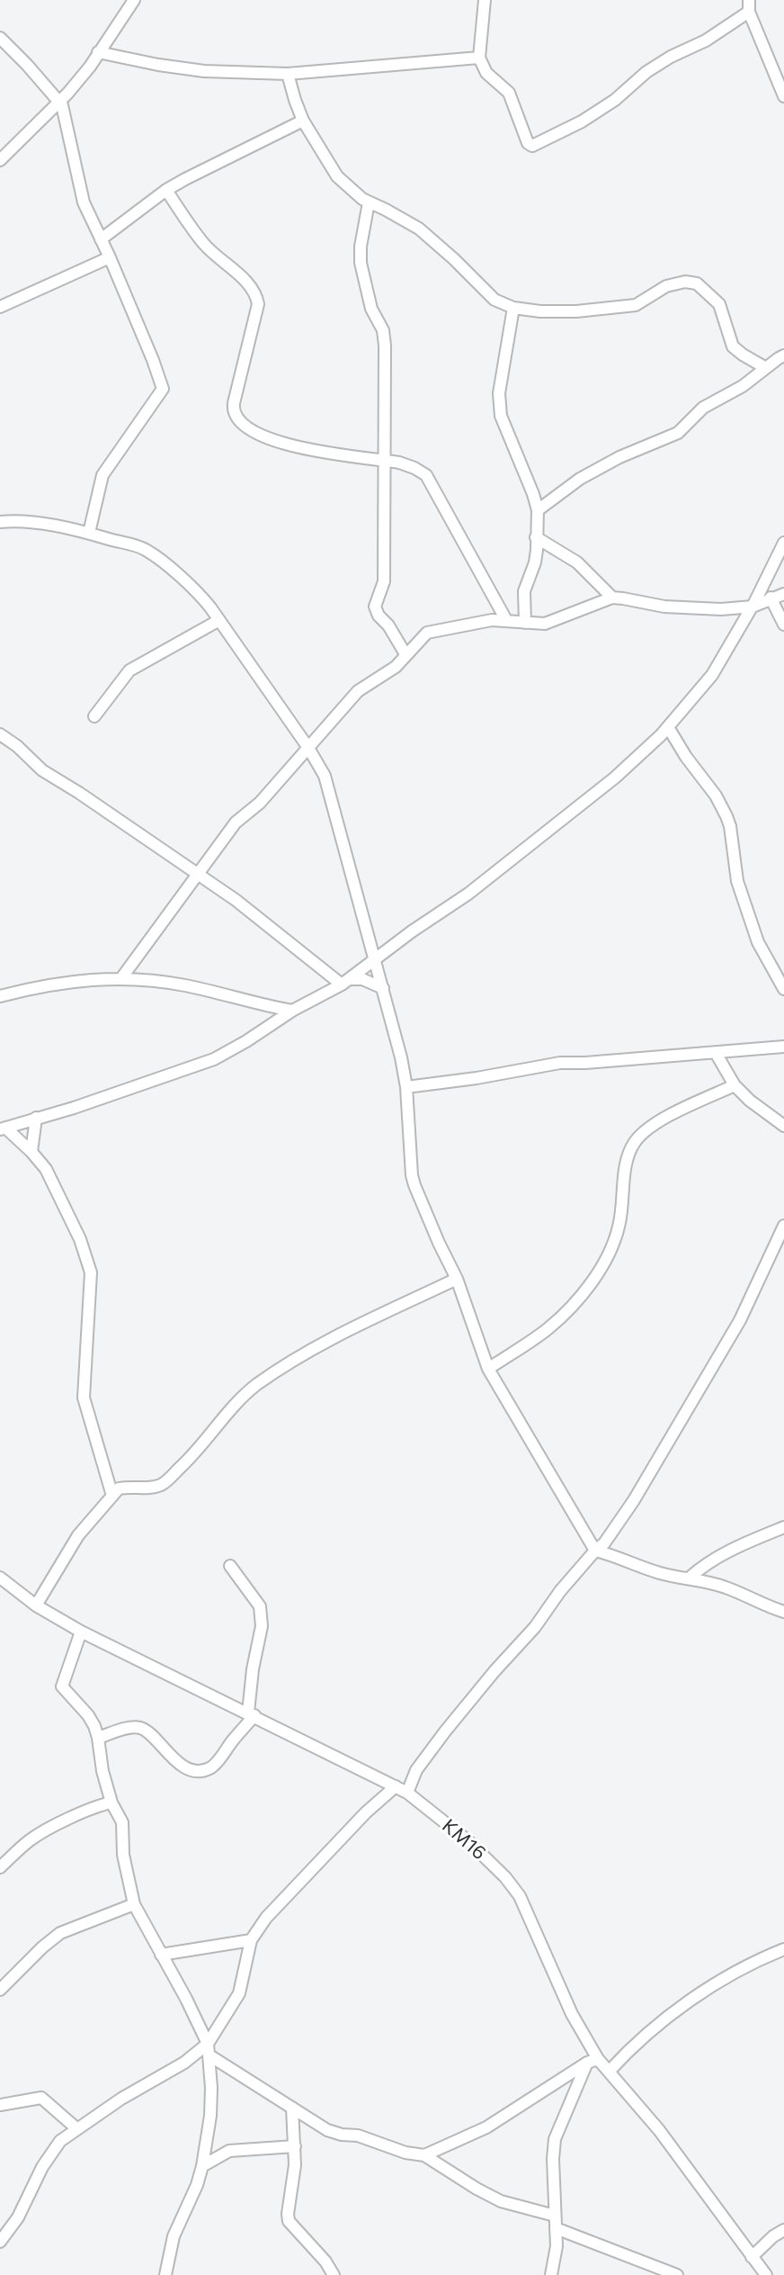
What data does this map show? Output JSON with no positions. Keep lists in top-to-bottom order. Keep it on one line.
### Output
{"streets":{"street":["KM16"]}}
